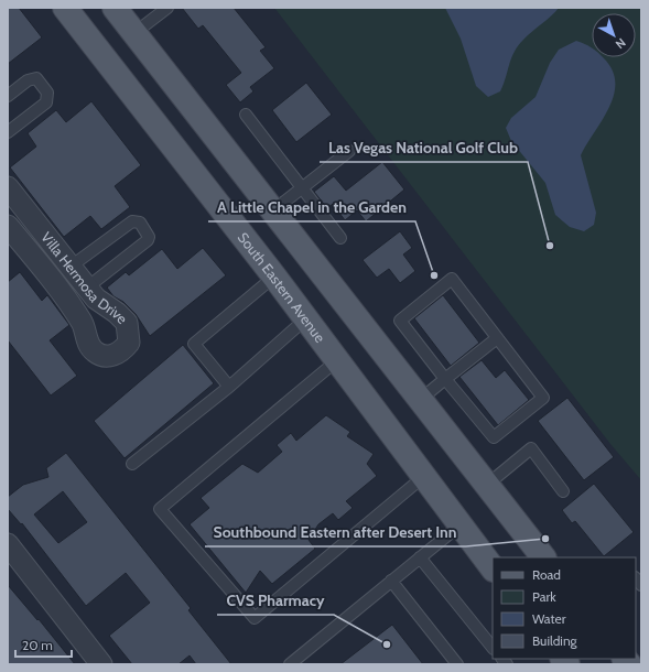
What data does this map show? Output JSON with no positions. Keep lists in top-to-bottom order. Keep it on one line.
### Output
{"streets":{"main road":["South Eastern Avenue"],"street":["Villa Hermosa Drive"]},"places":["Las Vegas National Golf Club","A Little Chapel in the Garden","Southbound Eastern after Desert Inn","CVS Pharmacy"],"legend":["Road","Park","Water","Building"],"scale_bar":"20 m","north":"bottom right"}
